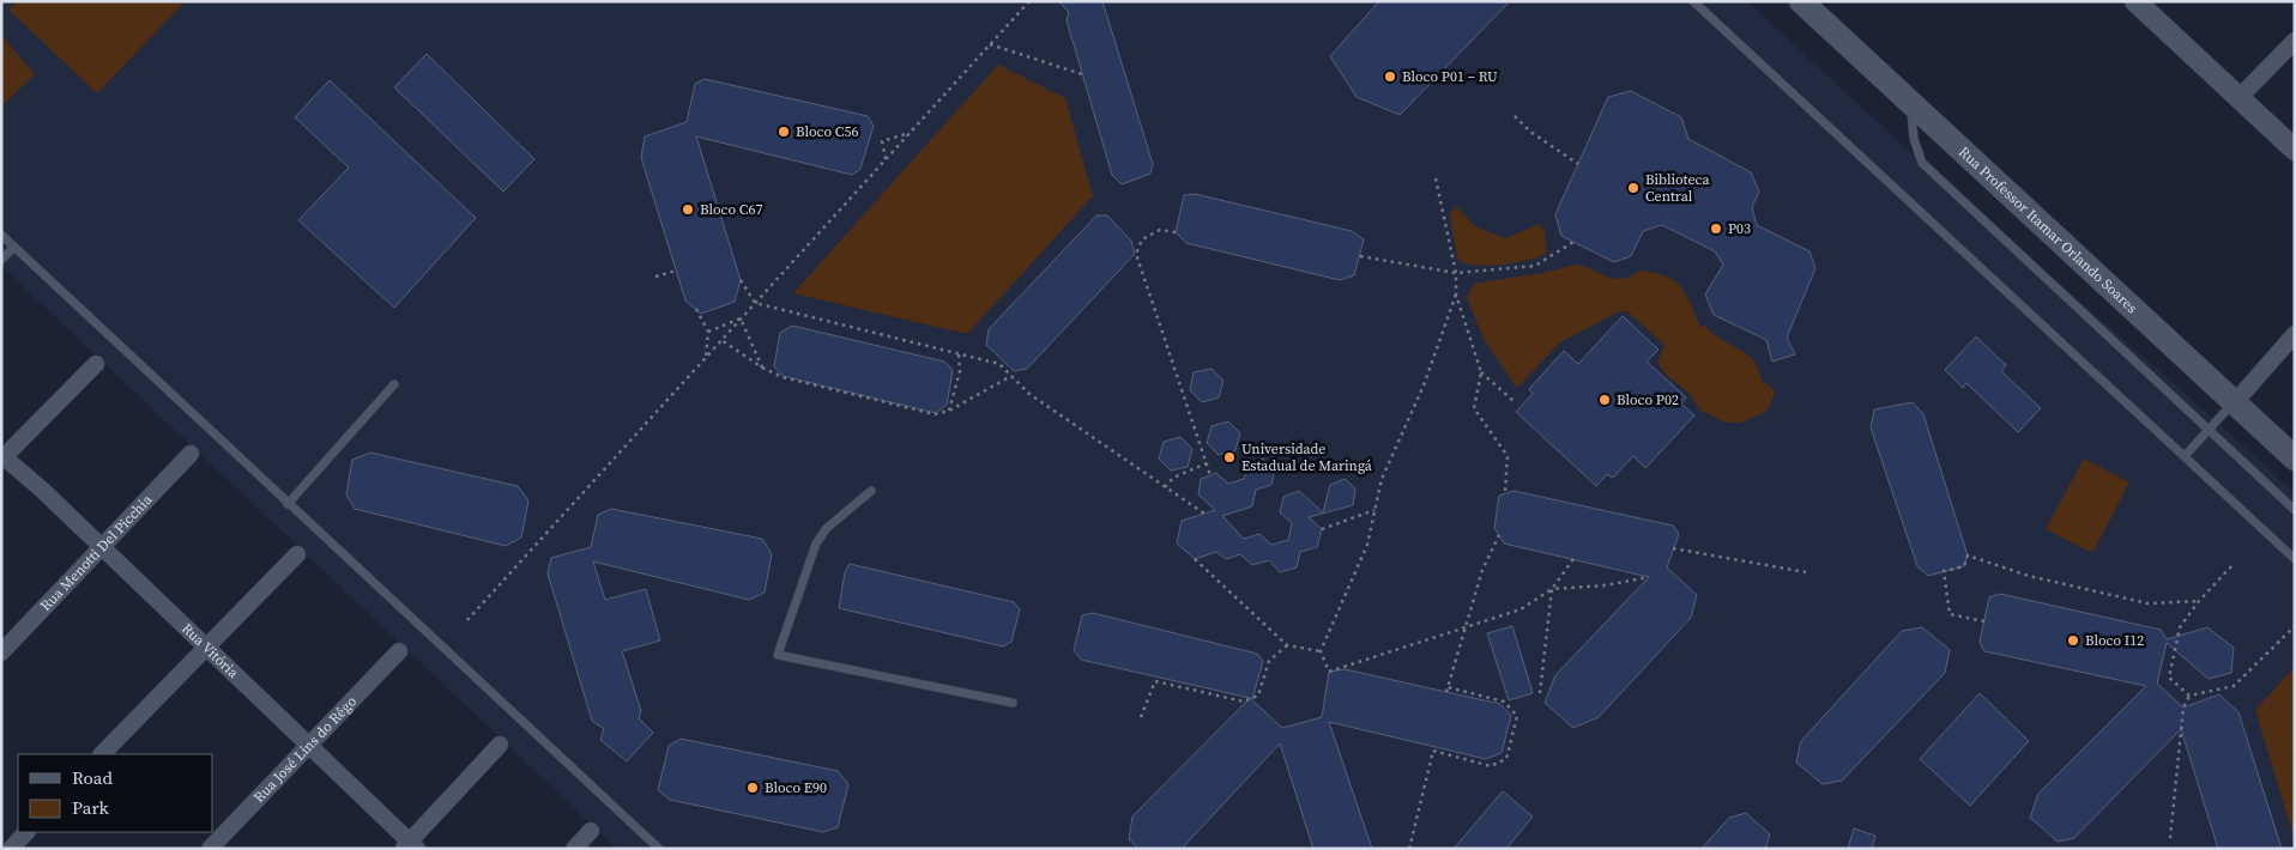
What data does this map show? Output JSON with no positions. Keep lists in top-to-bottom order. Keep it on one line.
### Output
{"streets":{"main road":["Rua Professor Itamar Orlando Soares"],"street":["Rua Menotti Del Picchia","Rua Vitória","Rua José Lins do Rêgo"]},"crossings":[["Rua Menotti Del Picchia","Rua Vitória"],["Rua Vitória","Rua José Lins do Rêgo"]],"places":["Bloco P01 – RU","Bloco C56","Biblioteca Central","Bloco C67","P03","Bloco P02","Universidade Estadual de Maringá","Bloco I12","Bloco E90"],"legend":["Road","Park"]}
